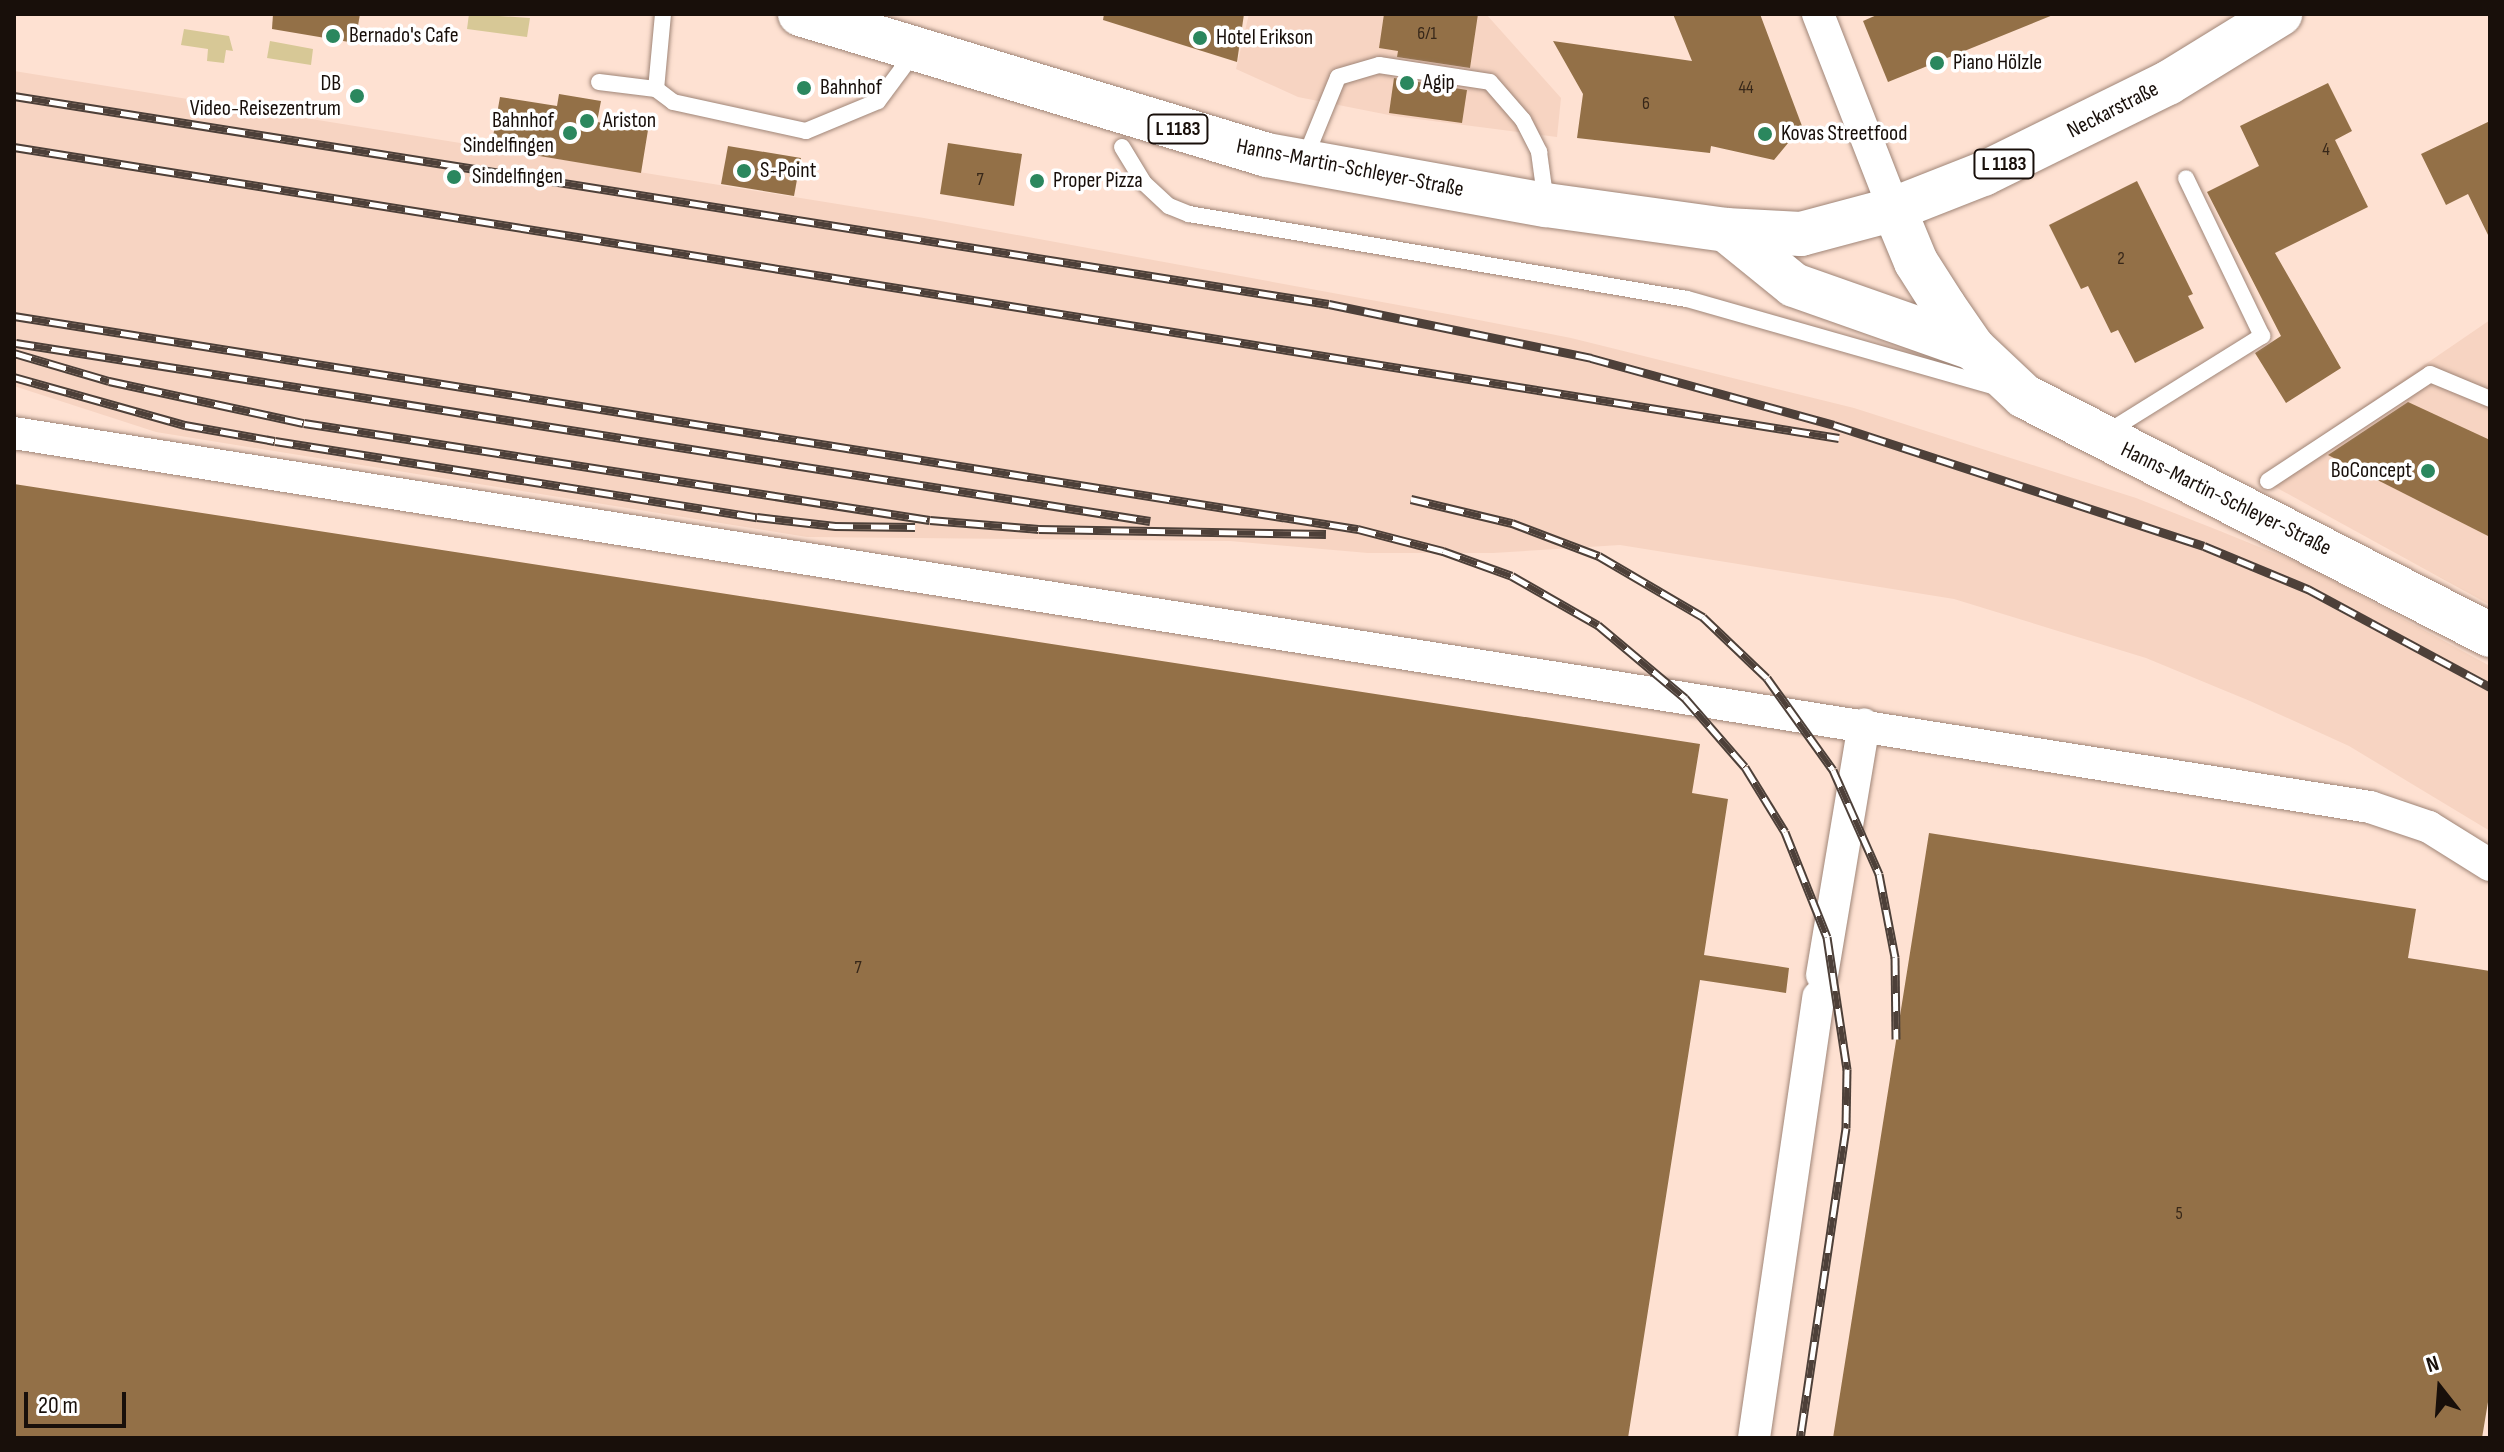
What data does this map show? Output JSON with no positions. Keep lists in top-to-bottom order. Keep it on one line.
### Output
{"streets":{"main road":["Neckarstraße","L 1183","Hanns-Martin-Schleyer-Straße"]},"crossings":[["Neckarstraße","Hanns-Martin-Schleyer-Straße"]],"places":["Bernado's Cafe","Hotel Erikson","Piano Hölzle","Agip","Bahnhof","DB Video-Reisezentrum","Ariston","Bahnhof Sindelfingen","Kovas Streetfood","S-Point","Sindelfingen","Proper Pizza","BoConcept"],"house_numbers":["6/1","44","6","4","7","2","7","5"],"scale_bar":"20 m","north":"top"}
